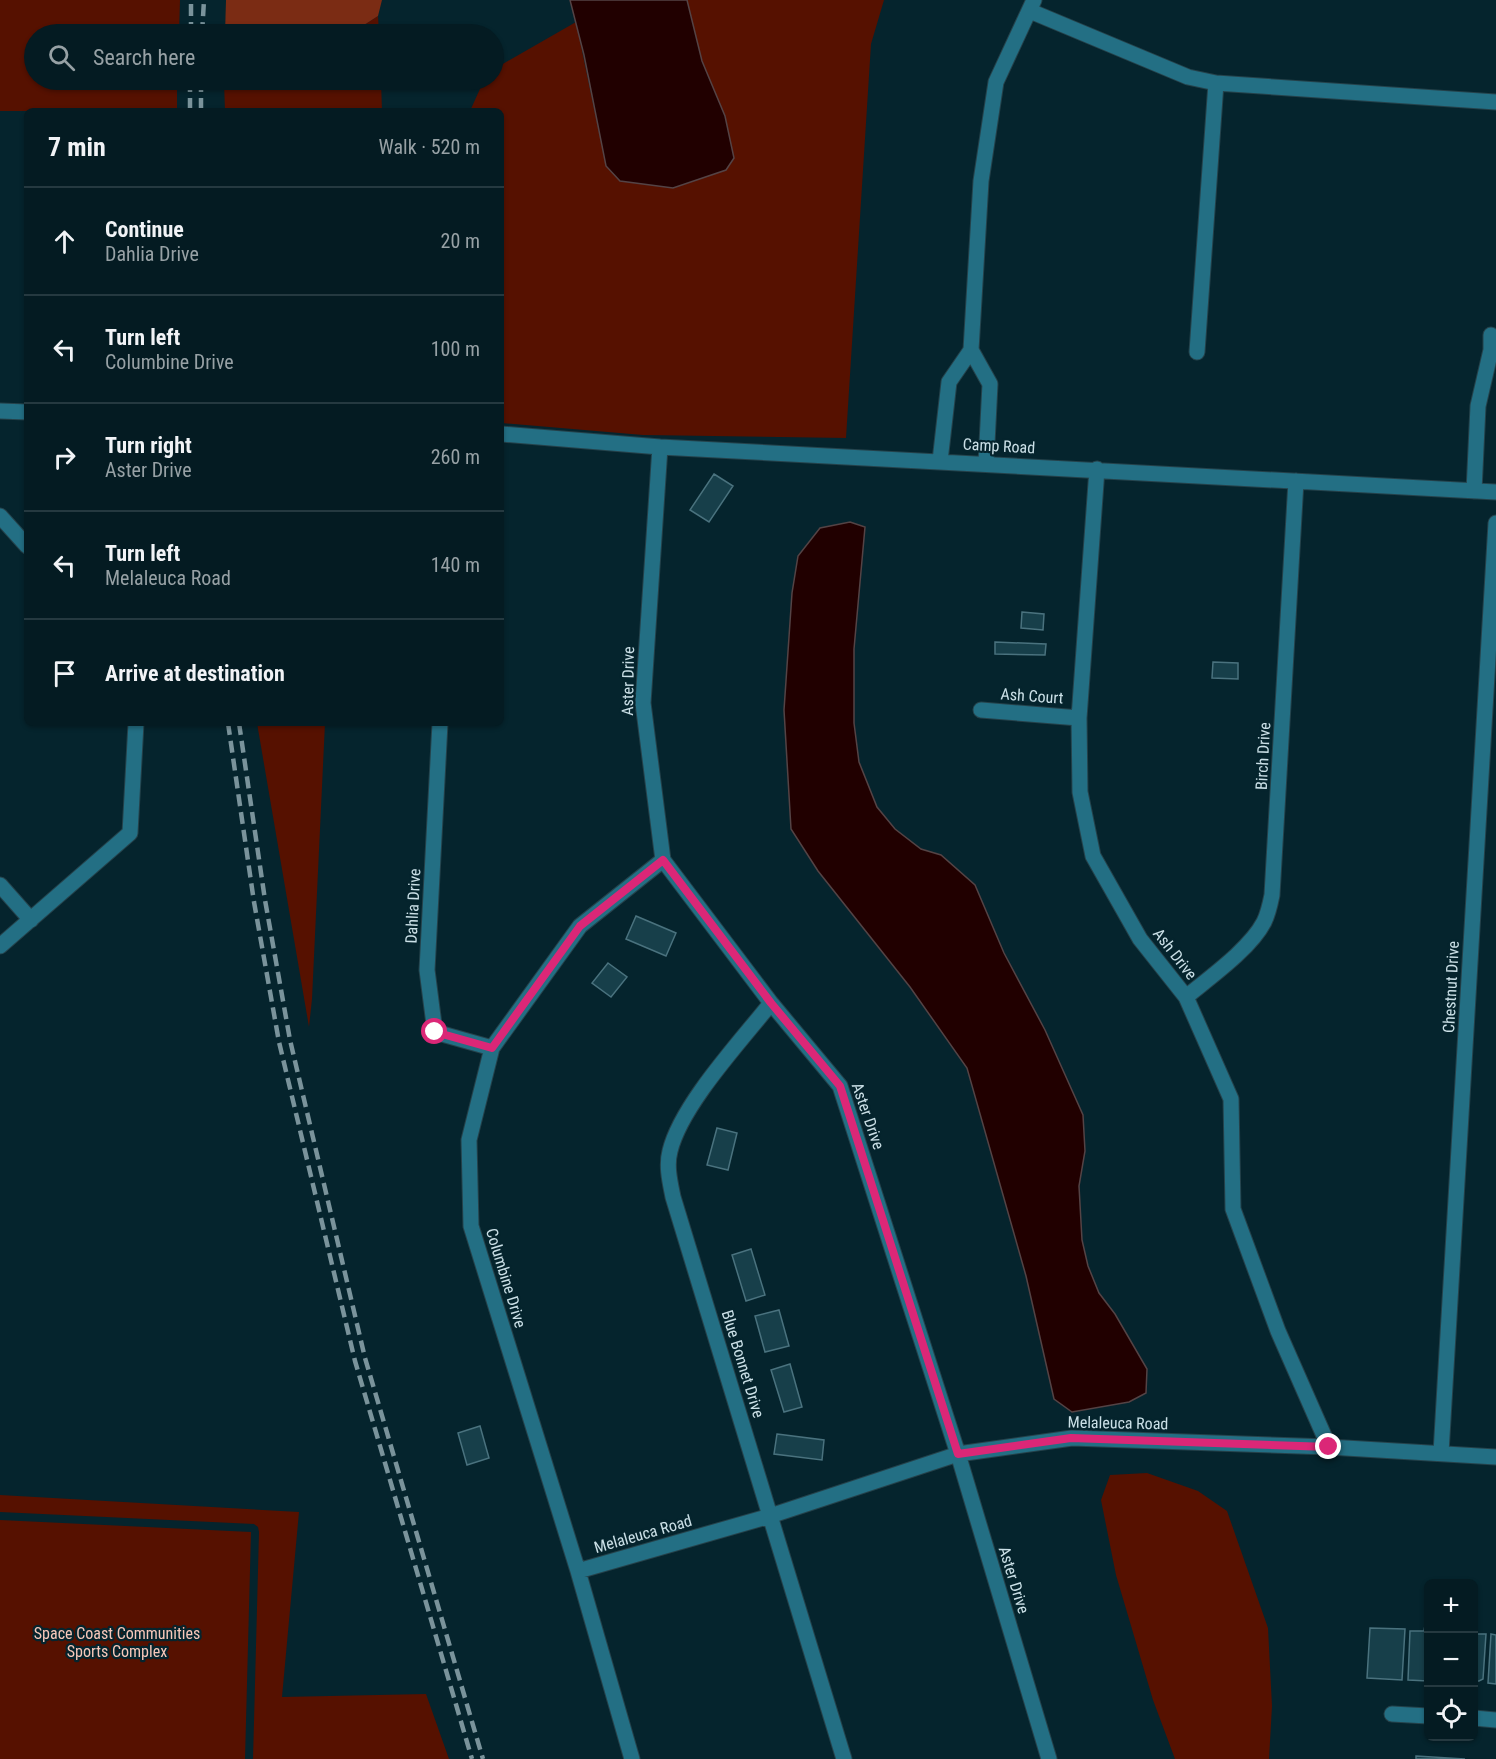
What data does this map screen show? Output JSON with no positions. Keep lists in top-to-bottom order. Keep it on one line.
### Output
{"streets":{"street":["Camp Road","Aster Drive","Ash Court","Birch Drive","Dahlia Drive","Ash Drive","Chestnut Drive","Columbine Drive","Blue Bonnet Drive","Melaleuca Road"]},"crossings":[["Camp Road","Aster Drive"],["Camp Road","Birch Drive"],["Camp Road","Ash Drive"],["Aster Drive","Columbine Drive"],["Aster Drive","Blue Bonnet Drive"],["Aster Drive","Melaleuca Road"],["Ash Court","Ash Drive"],["Birch Drive","Ash Drive"],["Dahlia Drive","Columbine Drive"],["Ash Drive","Melaleuca Road"],["Chestnut Drive","Melaleuca Road"],["Columbine Drive","Melaleuca Road"],["Blue Bonnet Drive","Melaleuca Road"]],"parks":["Space Coast Communities Sports Complex"],"page":{"search":"Search here","heading":["7 min","Walk · 520 m"],"list":[["Continue","Dahlia Drive","20 m"],["Turn left","Columbine Drive","100 m"],["Turn right","Aster Drive","260 m"],["Turn left","Melaleuca Road","140 m"],"Arrive at destination"],"map_buttons":["+","−"]}}
